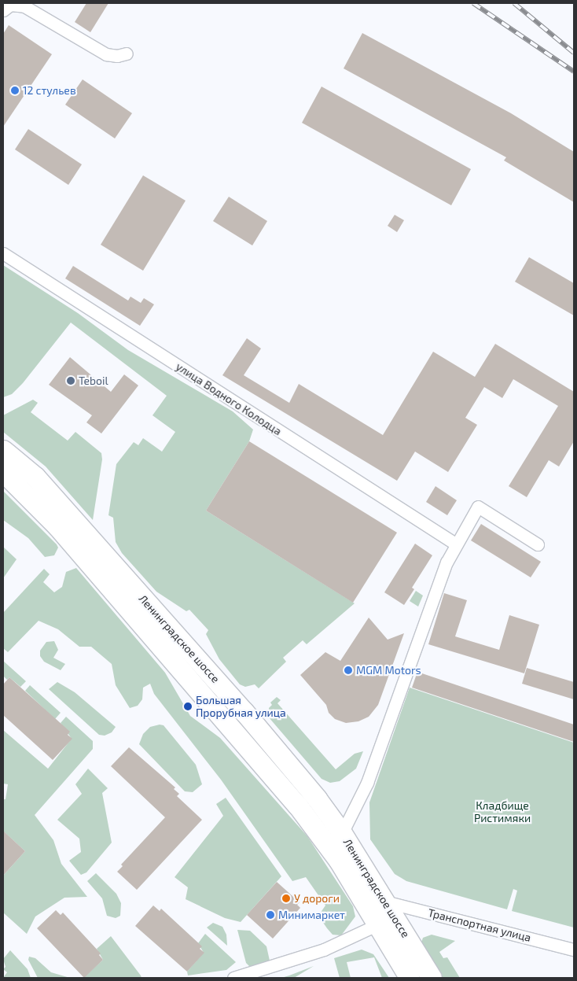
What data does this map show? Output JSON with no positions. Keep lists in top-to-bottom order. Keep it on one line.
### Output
{"streets":{"main road":["Ленинградское шоссе"],"street":["улица Водного Колодца","Транспортная улица"]},"crossings":[["Ленинградское шоссе","Транспортная улица"]],"parks":["Кладбище Ристимяки"],"places":["12 стульев","Teboil","MGM Motors","Большая Прорубная улица","У дороги","Минимаркет"]}
